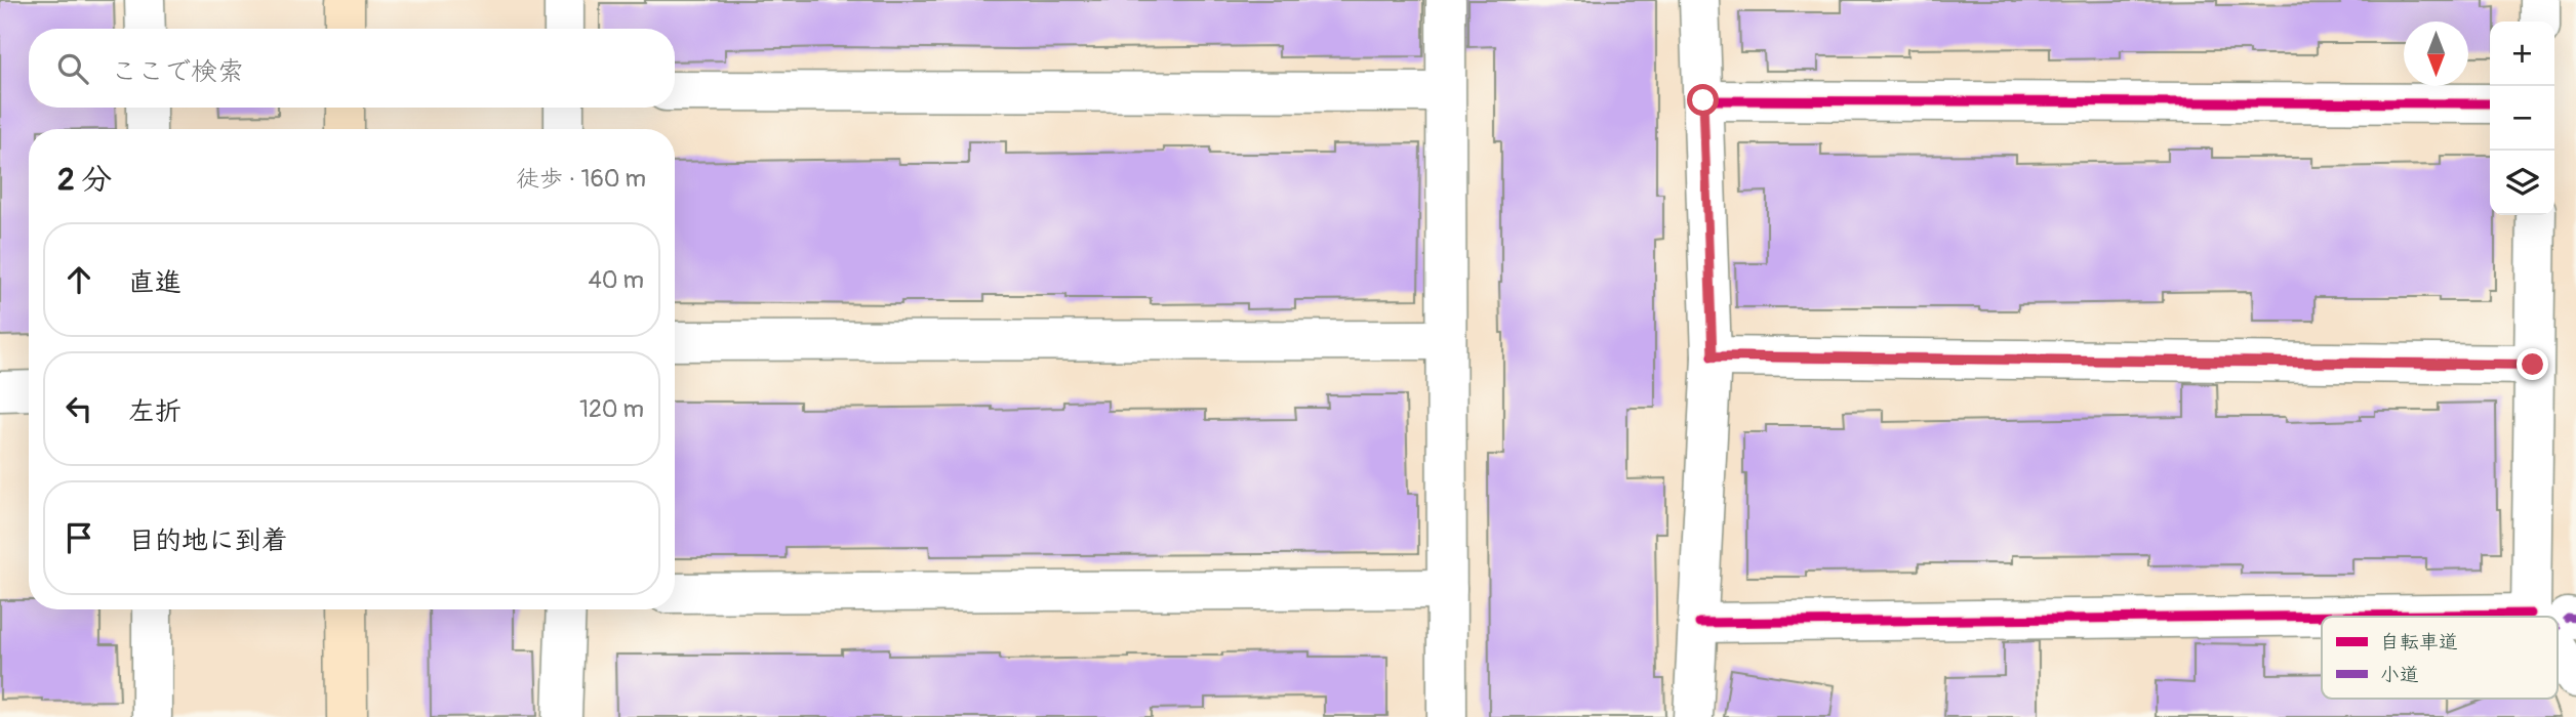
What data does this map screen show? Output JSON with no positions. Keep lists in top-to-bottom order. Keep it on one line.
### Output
{"legend":["自転車道","小道"],"north":"bottom","page":{"map_buttons":["+","−"],"search":"ここで検索","heading":["2 分","徒歩 · 160 m"],"list":[["直進","40 m"],["左折","120 m"],"目的地に到着"]}}
